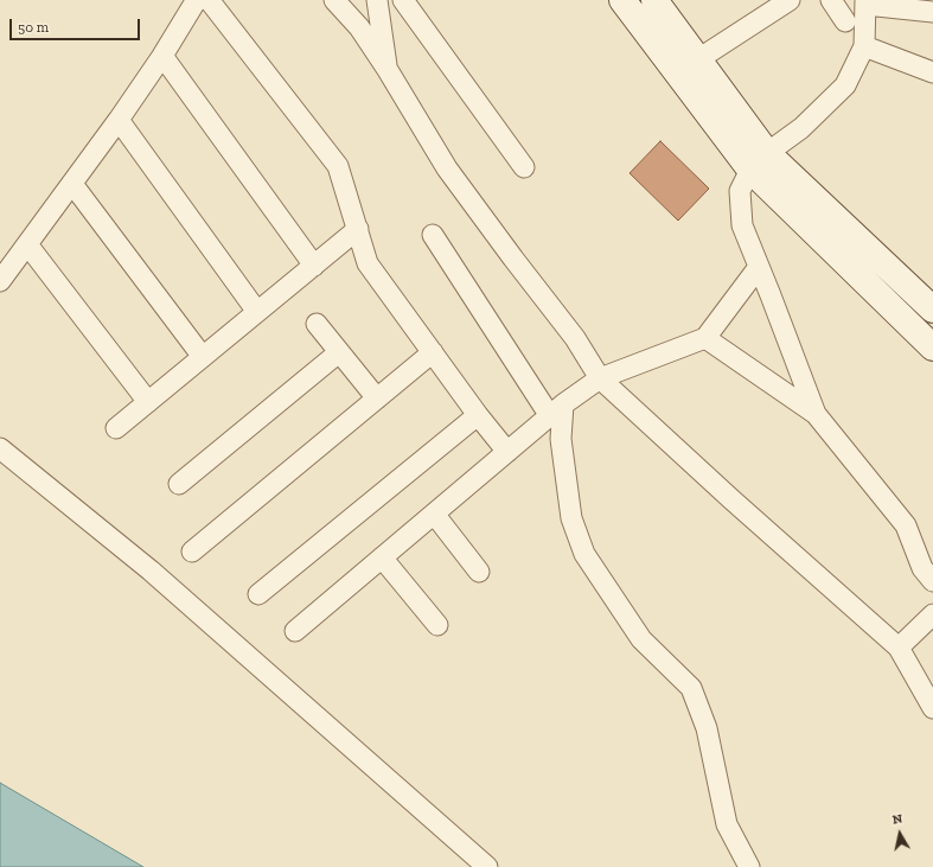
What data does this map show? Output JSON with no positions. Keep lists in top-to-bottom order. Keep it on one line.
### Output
{"scale_bar":"50 m","north":"top"}
